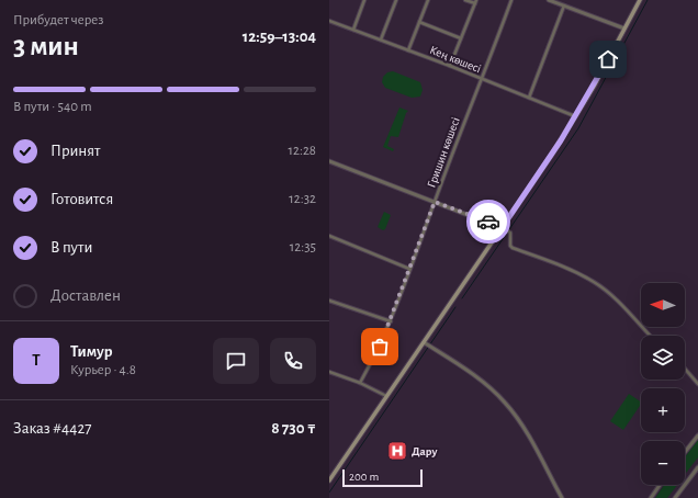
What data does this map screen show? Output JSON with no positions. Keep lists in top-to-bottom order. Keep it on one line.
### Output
{"streets":{"street":["Кең көшесі","Гришин көшесі"]},"crossings":[["Кең көшесі","Гришин көшесі"]],"places":{"hospital":["Дару"]},"scale_bar":"200 m","north":"left","page":{"heading":["3 мин","Прибудет через","12:59–13:04"],"panel":["Тимур","Курьер · 4.8","Заказ #4427","8 730 ₸"],"bar":"В пути · 540 m","list":[["Принят","12:28"],["Готовится","12:32"],["В пути","12:35"],"Доставлен"],"map_buttons":["+","−"],"round":"Т","scale":"200 m"}}
